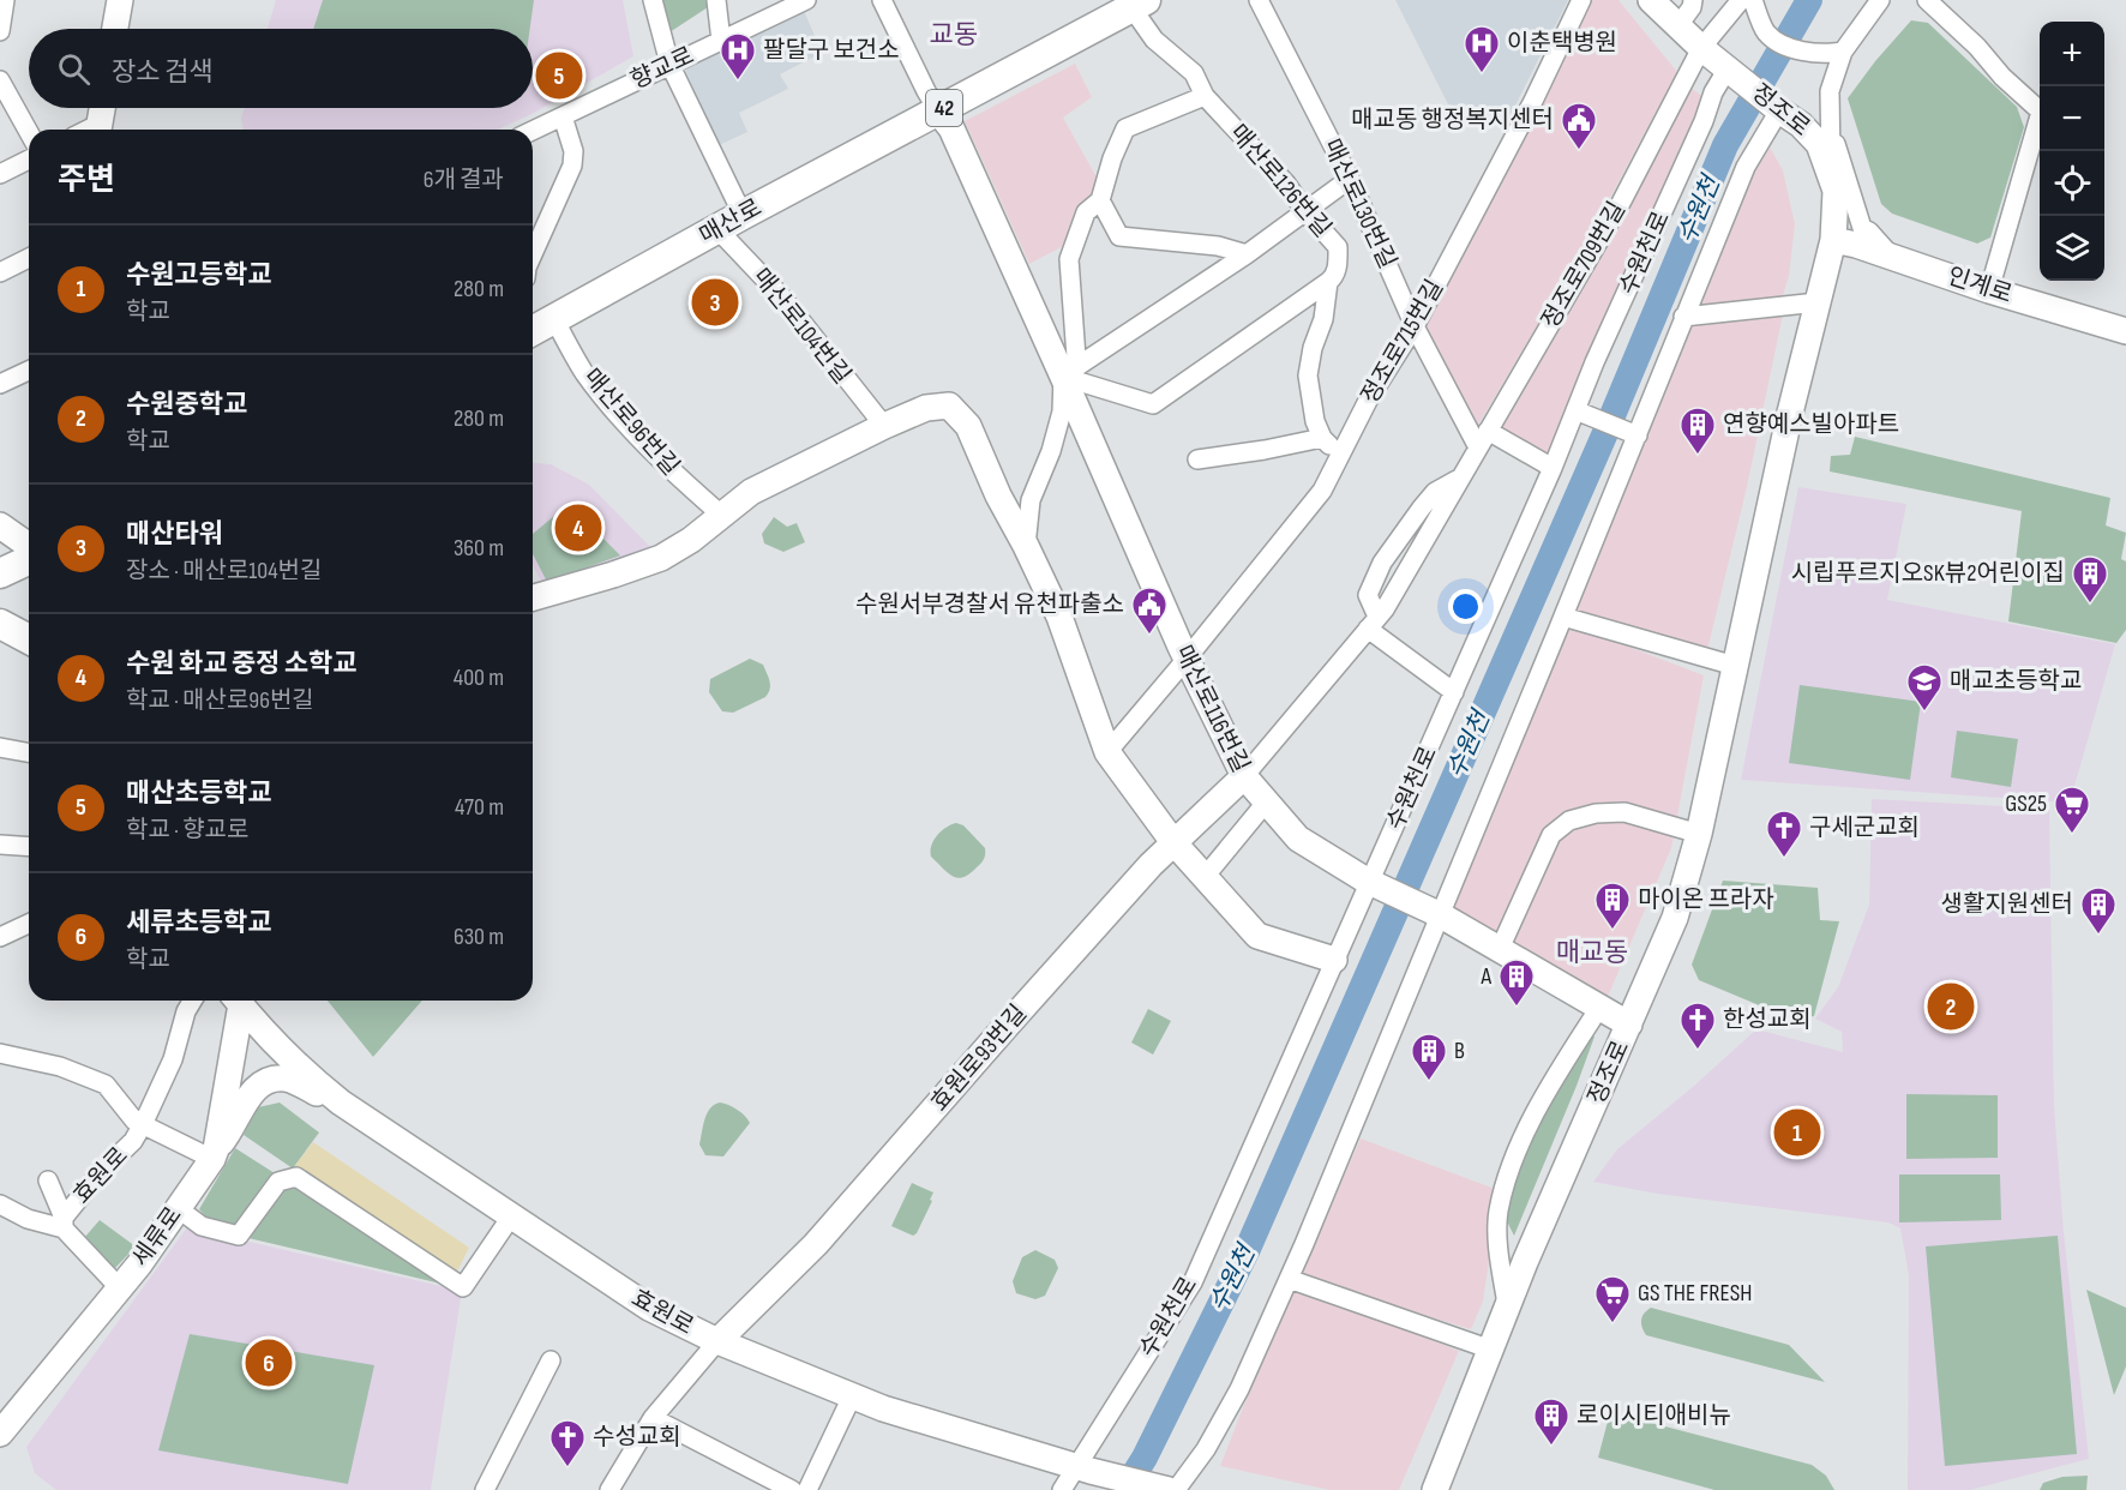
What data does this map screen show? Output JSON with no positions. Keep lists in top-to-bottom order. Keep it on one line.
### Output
{"streets":{"main road":["42","매산로"],"street":["향교로","정조로","매산로126번길","매산로130번길","수원천로","정조로709번길","인계로","매산로104번길","정조로715번길","매산로96번길","매산로116번길","효원로93번길","효원로","세류로"]},"crossings":[["정조로","수원천로"],["정조로","정조로709번길"],["정조로","인계로"],["정조로","매산로116번길"],["매산로126번길","매산로"],["매산로130번길","정조로709번길"],["매산로130번길","정조로715번길"],["매산로","매산로104번길"],["매산로","매산로96번길"],["매산로","매산로116번길"],["수원천로","매산로116번길"],["수원천로","효원로"],["정조로709번길","매산로116번길"],["정조로709번길","효원로93번길"],["정조로715번길","매산로116번길"],["매산로116번길","효원로93번길"],["효원로93번길","효원로"]],"districts":["교동","매교동"],"water":["수원천"],"places":{"hospital":["이춘택병원","팔달구 보건소"],"public building":["매교동 행정복지센터","수원서부경찰서 유천파출소"],"building":["연향예스빌아파트","시립푸르지오SK뷰2어린이집","마이온 프라자","생활지원센터","A","B","로이시티애비뉴"],"school or university":["매교초등학교"],"supermarket":["GS25","GS THE FRESH"],"church":["구세군교회","한성교회","수성교회"]},"page":{"map_buttons":["+","−"],"search":"장소 검색","pins":["5","3","4","2","1","6"],"heading":["주변","6개 결과"],"list":[{"mark":"1","name":"수원고등학교","note":"학교","value":"280 m"},{"mark":"2","name":"수원중학교","note":"학교","value":"280 m"},{"mark":"3","name":"매산타워","note":"장소 · 매산로104번길","value":"360 m"},{"mark":"4","name":"수원 화교 중정 소학교","note":"학교 · 매산로96번길","value":"400 m"},{"mark":"5","name":"매산초등학교","note":"학교 · 향교로","value":"470 m"},{"mark":"6","name":"세류초등학교","note":"학교","value":"630 m"}]}}
